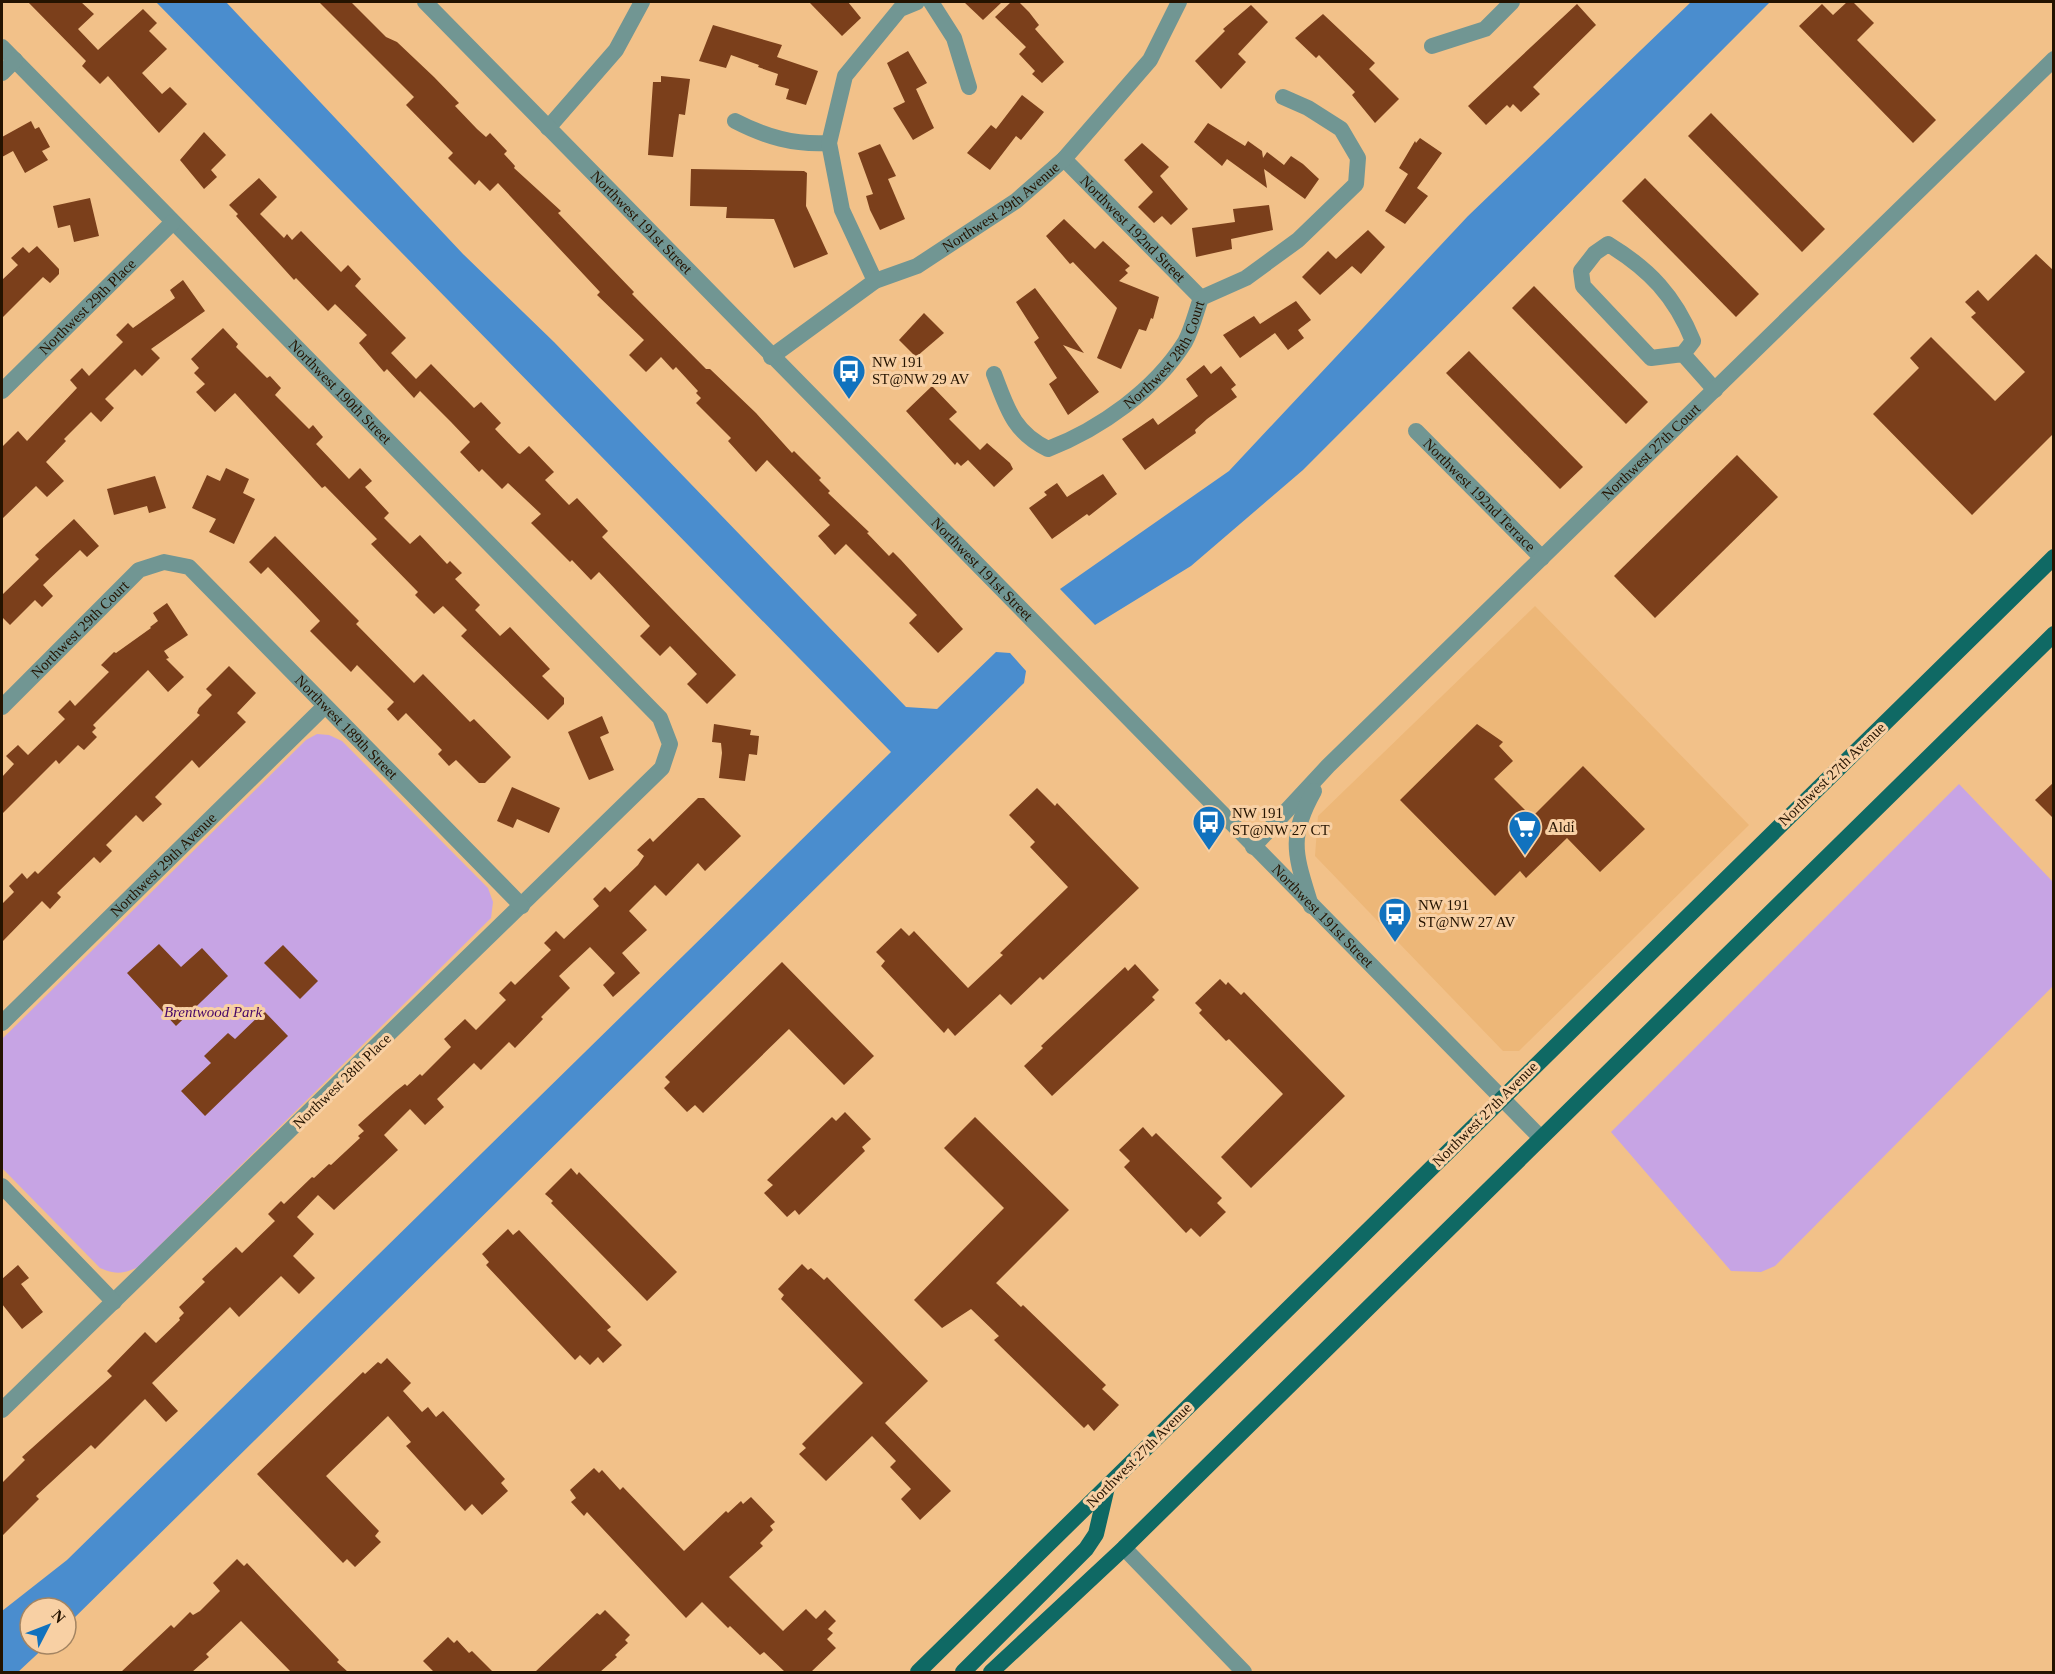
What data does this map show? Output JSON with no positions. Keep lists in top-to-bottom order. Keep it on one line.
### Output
{"streets":{"main road":["Northwest 27th Avenue"],"street":["Northwest 29th Avenue","Northwest 191st Street","Northwest 192nd Street","Northwest 29th Place","Northwest 28th Court","Northwest 190th Street","Northwest 27th Court","Northwest 192nd Terrace","Northwest 29th Court","Northwest 189th Street","Northwest 28th Place"]},"crossings":[["Northwest 29th Avenue","Northwest 191st Street"],["Northwest 29th Avenue","Northwest 192nd Street"],["Northwest 29th Avenue","Northwest 189th Street"],["Northwest 191st Street","Northwest 27th Court"],["Northwest 191st Street","Northwest 27th Avenue"],["Northwest 192nd Street","Northwest 28th Court"],["Northwest 29th Place","Northwest 190th Street"],["Northwest 190th Street","Northwest 28th Place"],["Northwest 27th Court","Northwest 192nd Terrace"],["Northwest 29th Court","Northwest 189th Street"],["Northwest 189th Street","Northwest 28th Place"]],"parks":["Brentwood Park"],"places":{"bus stop":["NW 191 ST@NW 29 AV","NW 191 ST@NW 27 CT","NW 191 ST@NW 27 AV"],"supermarket":["Aldi"]},"north":"top right"}
